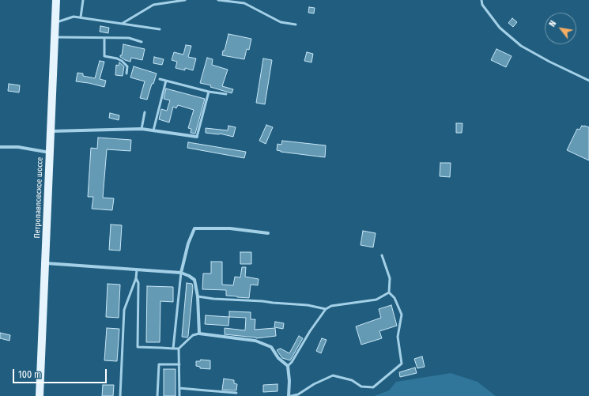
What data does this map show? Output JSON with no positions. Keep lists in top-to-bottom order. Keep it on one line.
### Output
{"streets":{"main road":["Петропавловское шоссе"]},"scale_bar":"100 m","north":"top left"}
